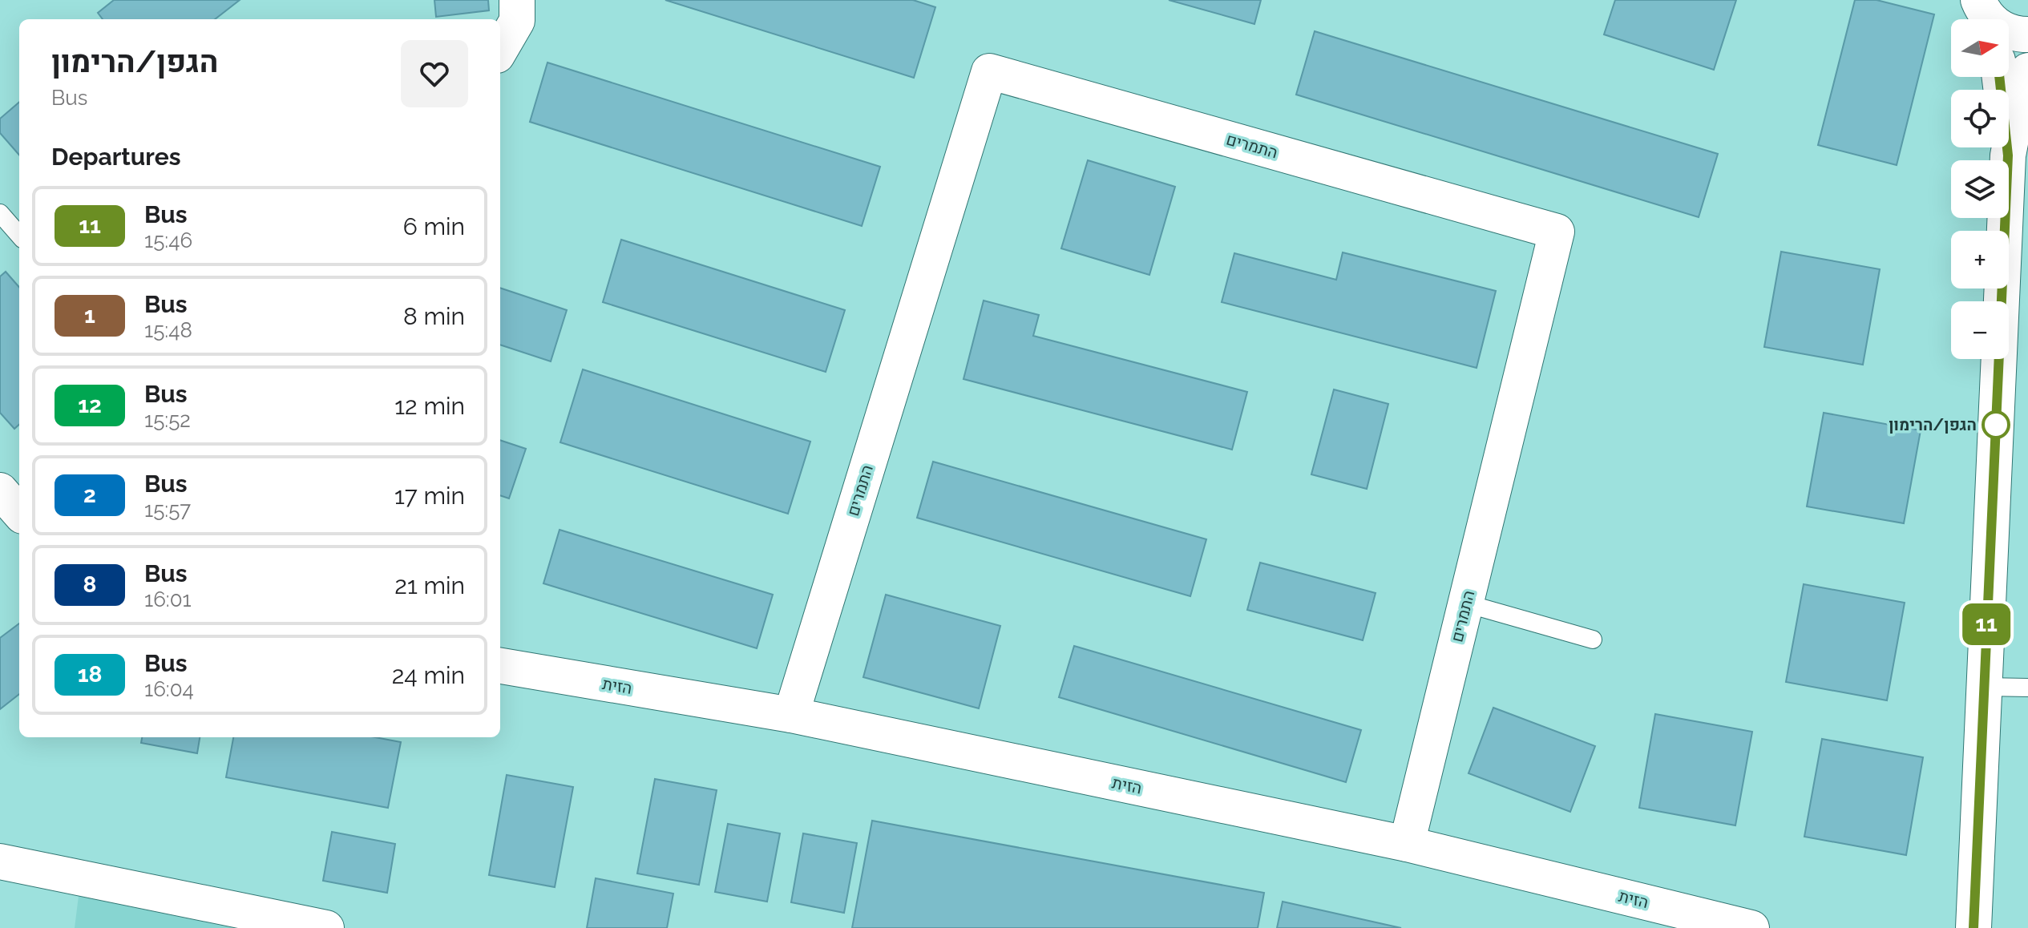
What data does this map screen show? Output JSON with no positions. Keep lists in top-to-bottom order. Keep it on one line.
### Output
{"streets":{"street":["התמרים","הזית"]},"crossings":[["התמרים","הזית"]],"places":["הגפן/הרימון"],"lines":["bus line 11"],"north":"right","page":{"on_map":"11","map_buttons":["+","−"],"heading":[["הגפן/הרימון","Bus"],"Departures"],"list":[{"mark":"11","name":"Bus","note":"15:46","value":"6 min"},{"mark":"1","name":"Bus","note":"15:48","value":"8 min"},{"mark":"12","name":"Bus","note":"15:52","value":"12 min"},{"mark":"2","name":"Bus","note":"15:57","value":"17 min"},{"mark":"8","name":"Bus","note":"16:01","value":"21 min"},{"mark":"18","name":"Bus","note":"16:04","value":"24 min"}]}}
